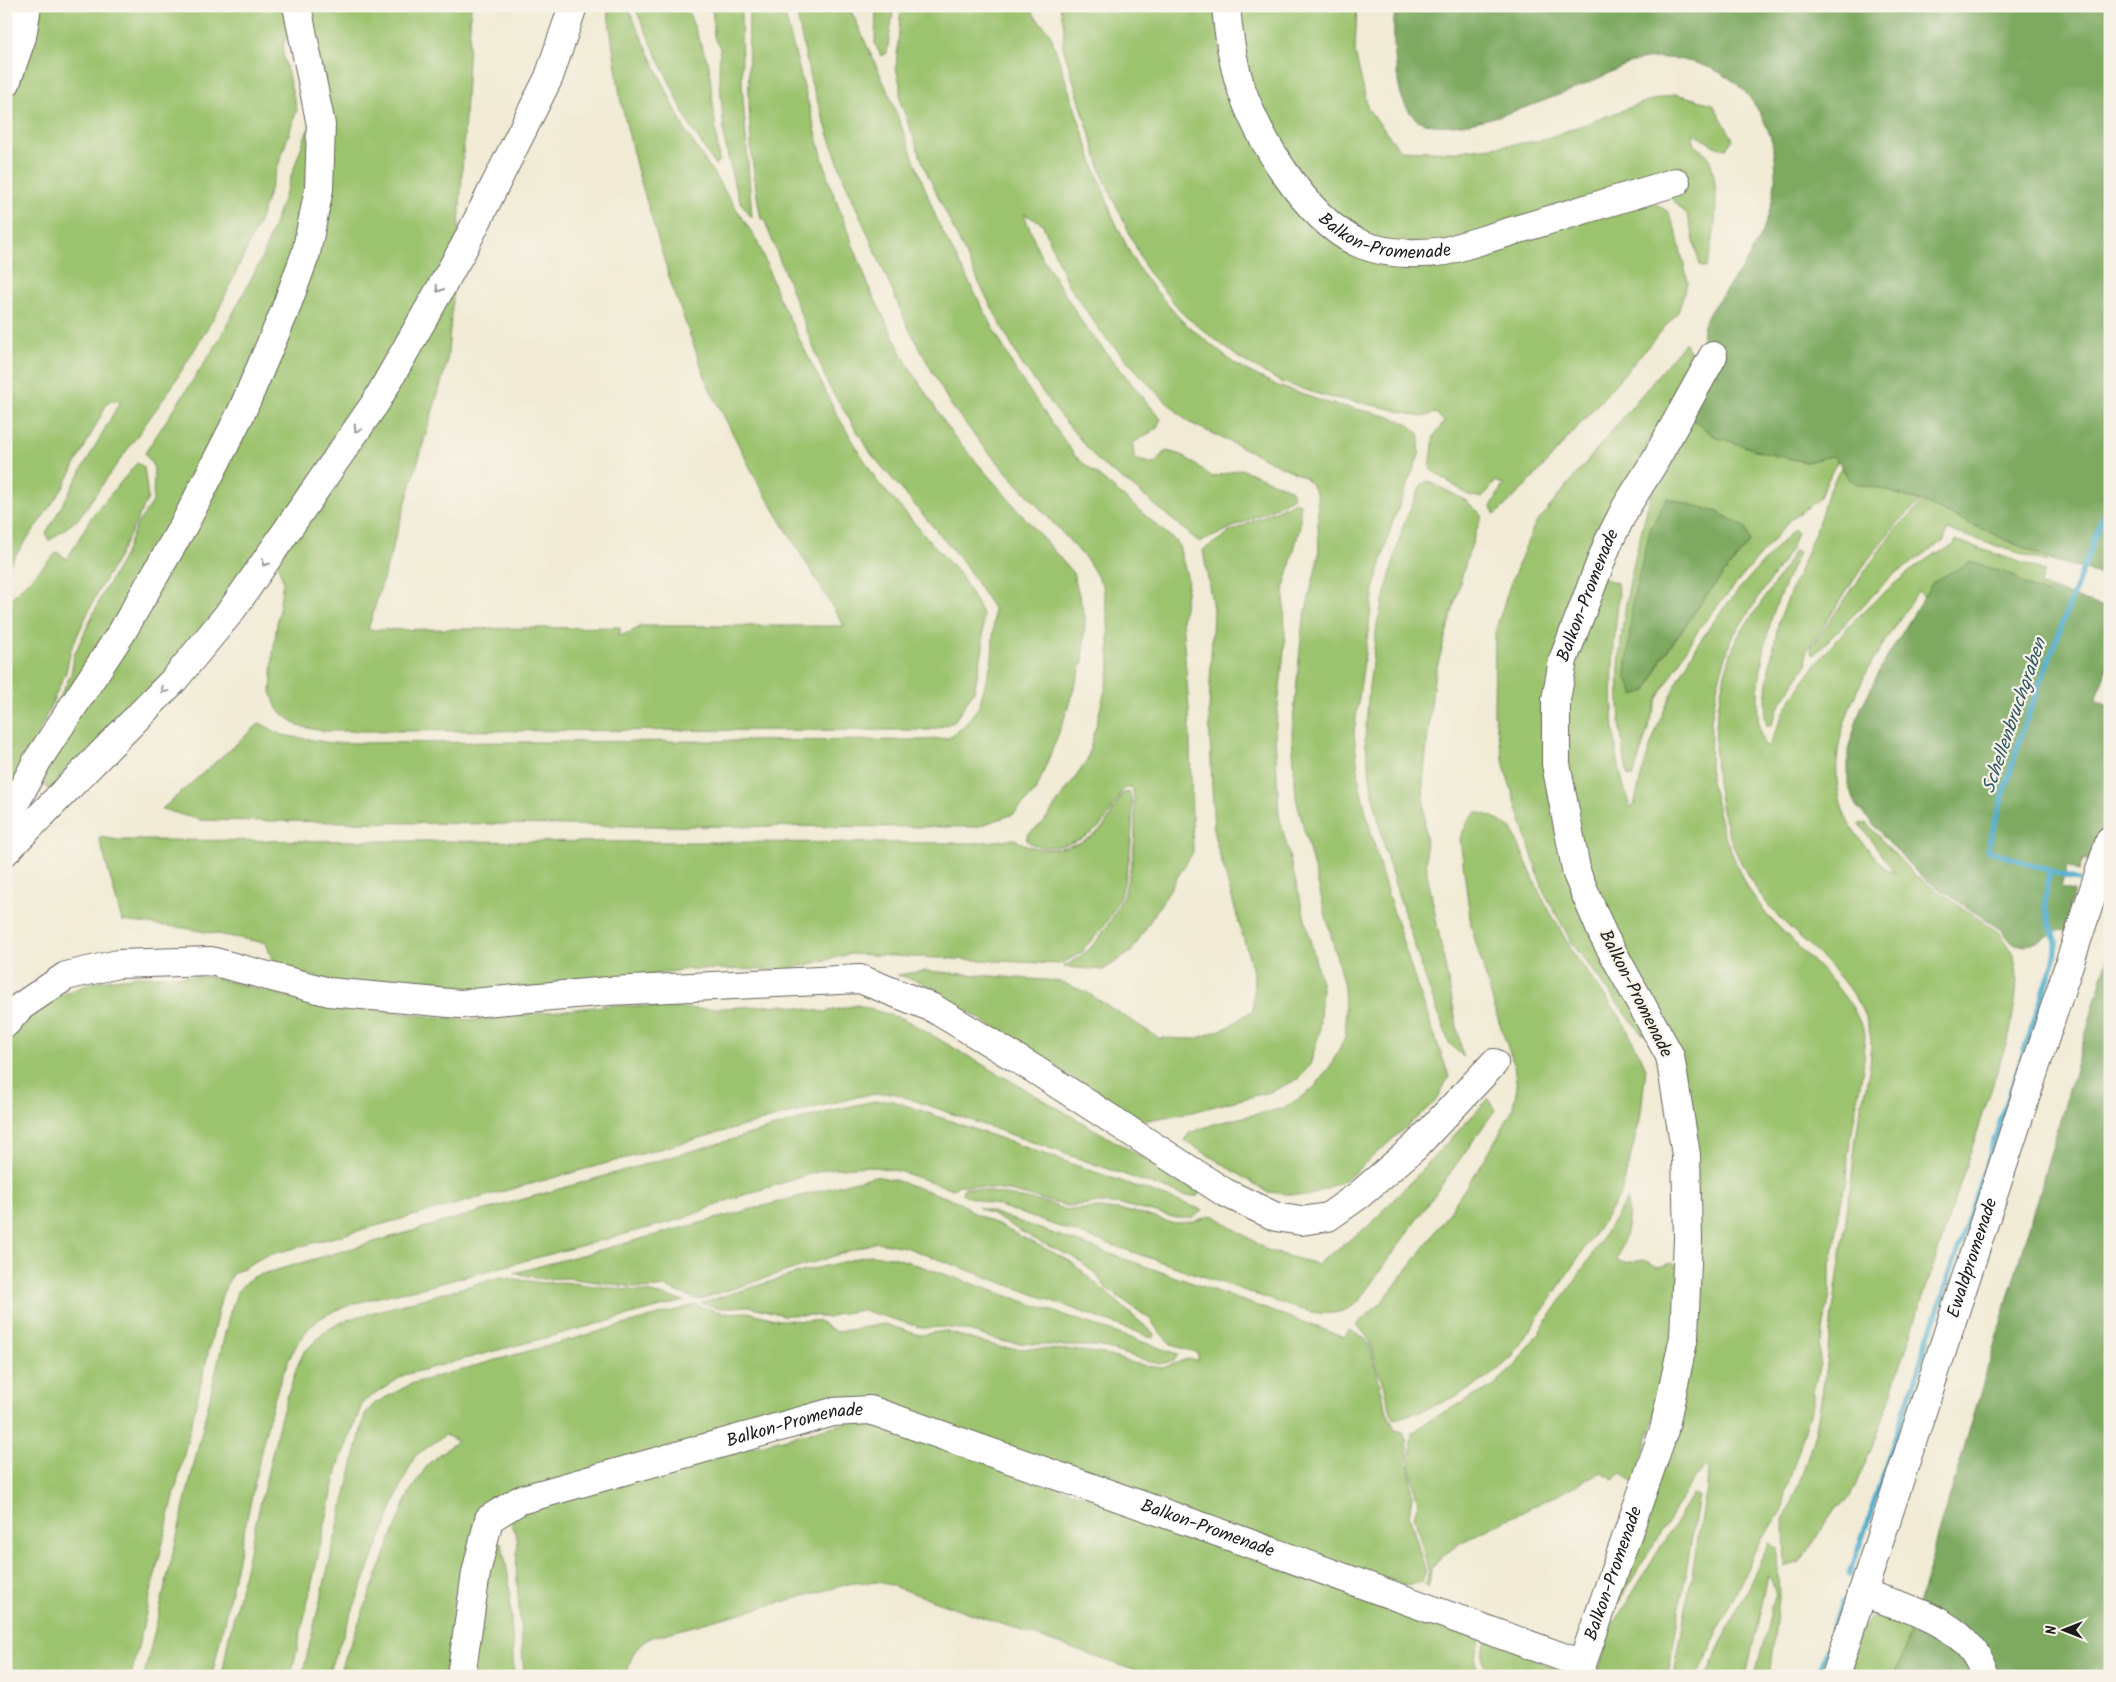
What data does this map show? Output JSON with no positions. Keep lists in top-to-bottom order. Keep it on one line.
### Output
{"streets":{"lane":["Balkon-Promenade","Ewaldpromenade"]},"water":["Schellenbruchgraben"],"north":"left"}
